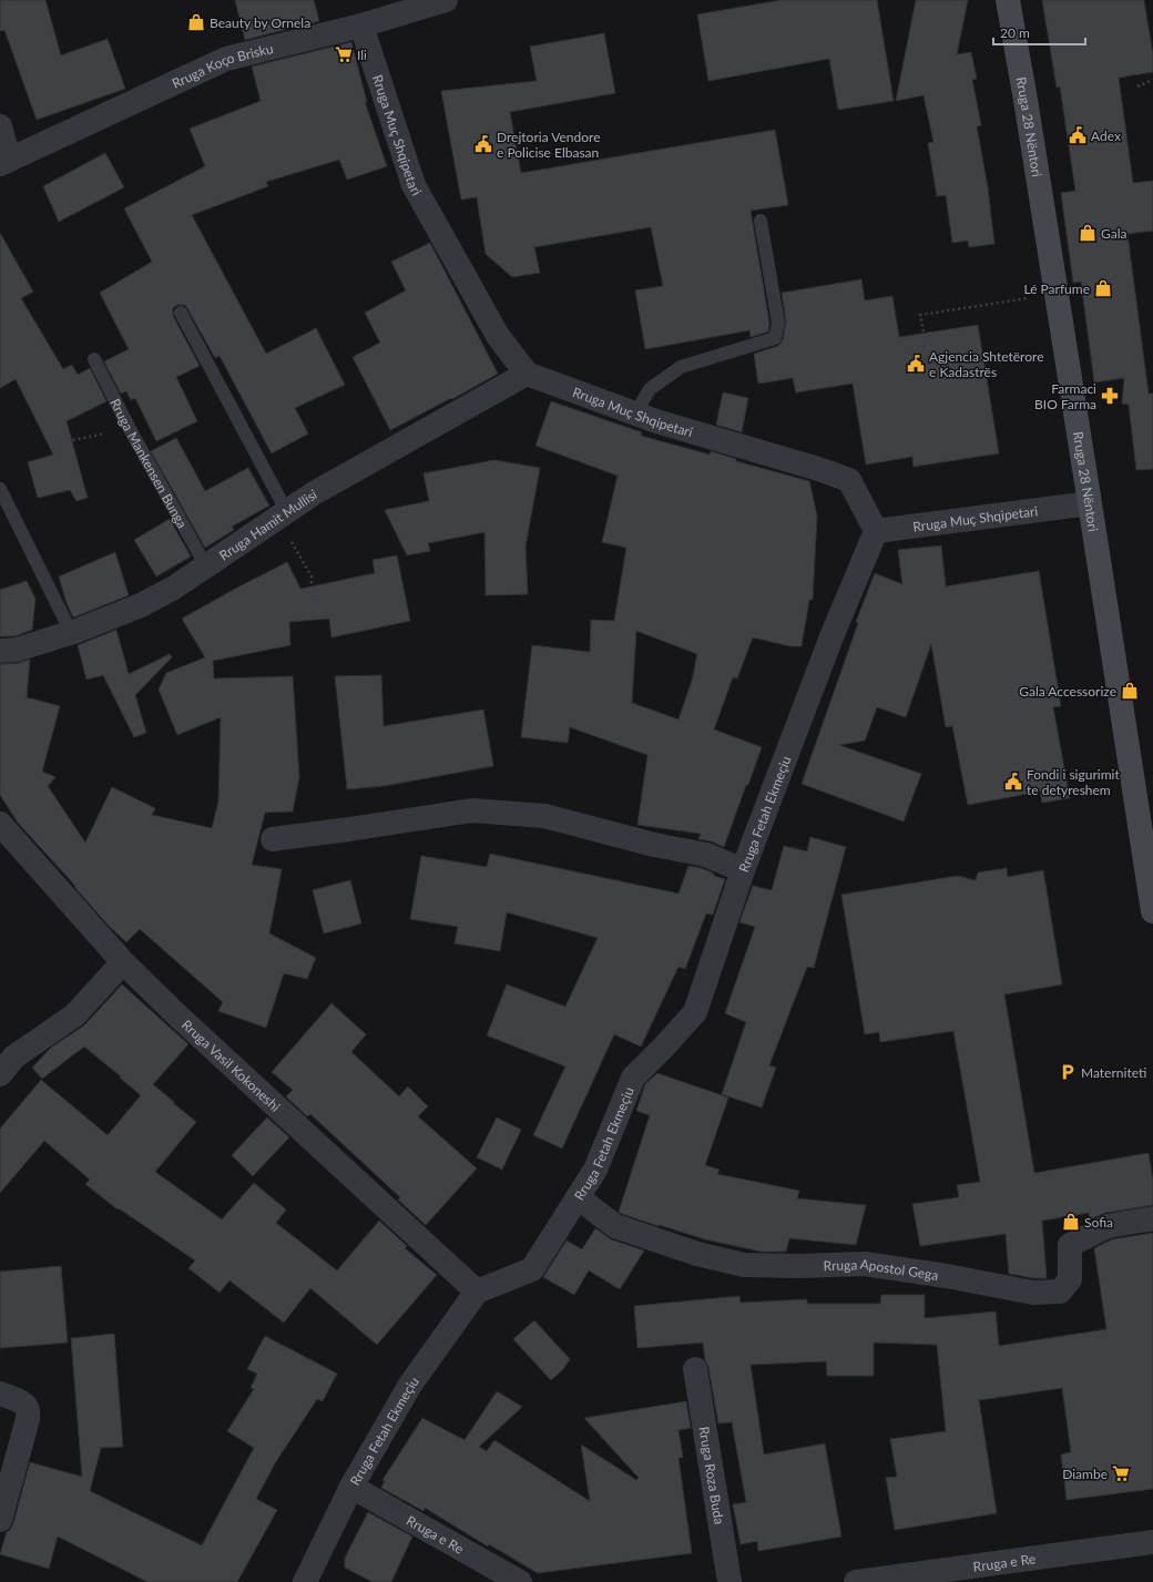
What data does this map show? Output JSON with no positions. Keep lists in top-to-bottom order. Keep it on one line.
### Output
{"streets":{"main road":["Rruga 28 Nëntori"],"street":["Rruga Koço Brisku","Rruga Muç Shqipetari","Rruga Hamit Mullisi","Rruga Fetah Ekmeçiu","Rruga Vasil Kokoneshi","Rruga Apostol Gega","Rruga Roza Buda","Rruga e Re"],"lane":["Rruga Mankensen Bunga"]},"crossings":[["Rruga Koço Brisku","Rruga Muç Shqipetari"],["Rruga 28 Nëntori","Rruga Muç Shqipetari"],["Rruga Muç Shqipetari","Rruga Hamit Mullisi"],["Rruga Muç Shqipetari","Rruga Fetah Ekmeçiu"],["Rruga Mankensen Bunga","Rruga Hamit Mullisi"],["Rruga Fetah Ekmeçiu","Rruga Vasil Kokoneshi"],["Rruga Fetah Ekmeçiu","Rruga Apostol Gega"],["Rruga Fetah Ekmeçiu","Rruga e Re"]],"places":{"shop":["Beauty by Ornela","Gala","Lé Parfume","Gala Accessorize","Sofia"],"supermarket":["Ili","Diambe"],"public building":["Adex","Drejtoria Vendore e Policise Elbasan","Agjencia Shtetërore e Kadastrës","Fondi i sigurimit te detyreshem"],"pharmacy":["Farmaci BIO Farma"],"parking":["Materniteti"]},"scale_bar":"20 m"}
